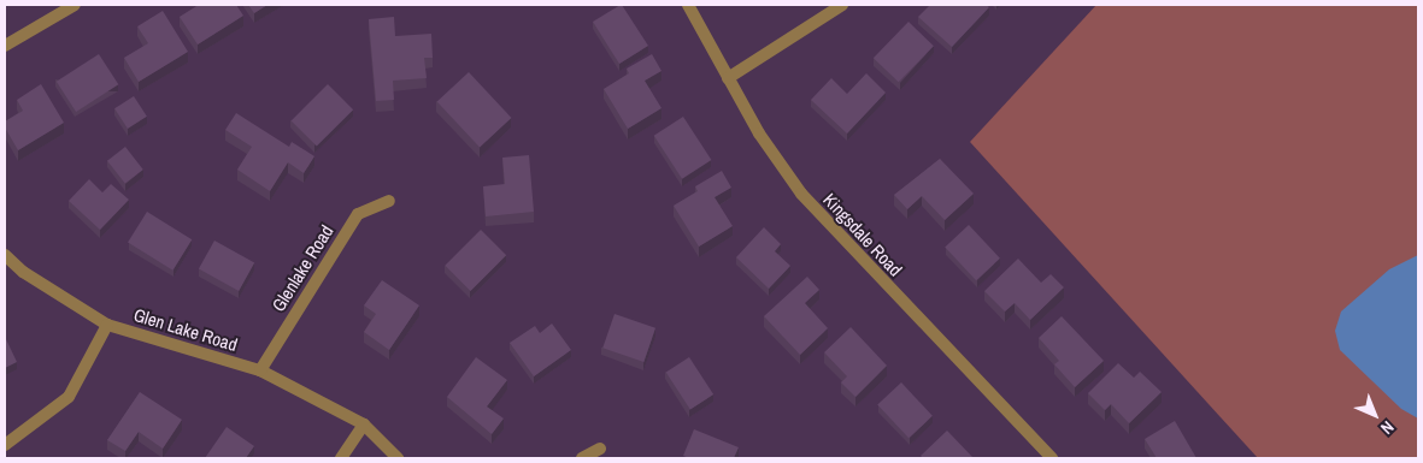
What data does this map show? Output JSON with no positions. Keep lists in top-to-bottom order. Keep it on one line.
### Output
{"streets":{"street":["Kingsdale Road","Glenlake Road","Glen Lake Road"]},"crossings":[["Glenlake Road","Glen Lake Road"]],"north":"bottom right"}
